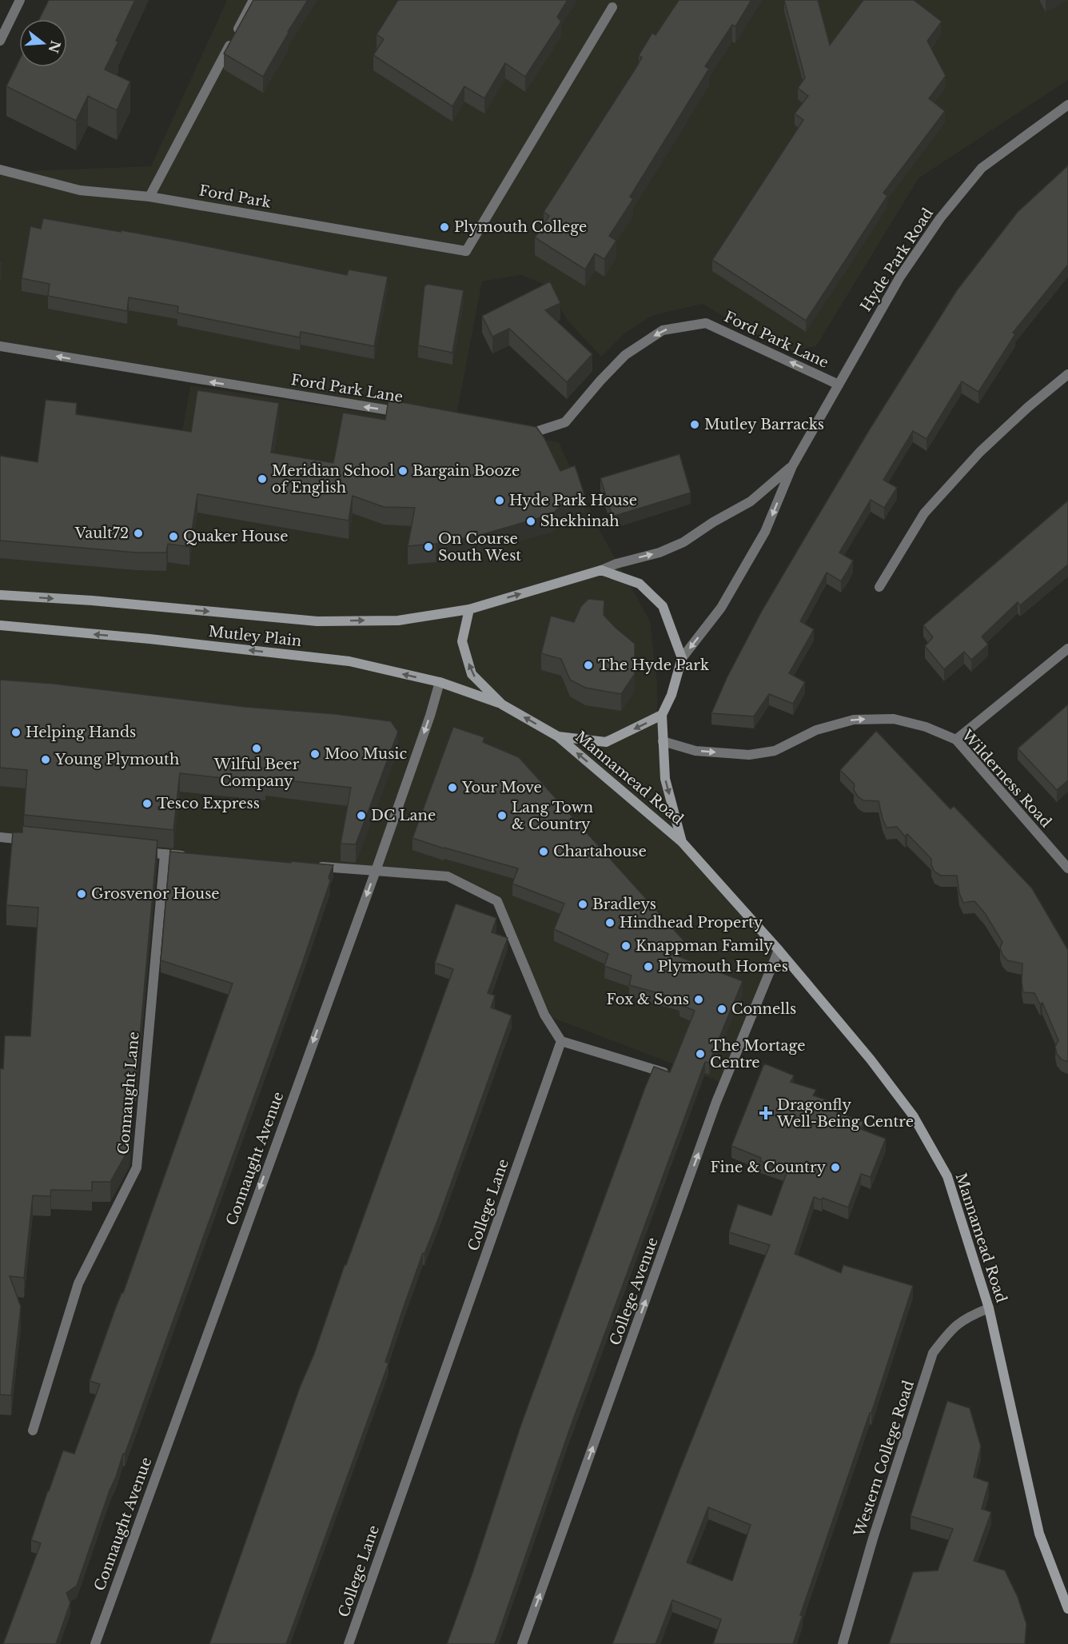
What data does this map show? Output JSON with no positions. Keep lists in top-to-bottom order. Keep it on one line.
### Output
{"streets":{"main road":["Mutley Plain","Mannamead Road"],"street":["Ford Park","Hyde Park Road","Ford Park Lane","Wilderness Road","Connaught Lane","Connaught Avenue","College Lane","College Avenue","Western College Road"]},"crossings":[["Hyde Park Road","Ford Park Lane"],["Hyde Park Road","Mutley Plain"],["Mutley Plain","Connaught Avenue"],["Mannamead Road","Wilderness Road"],["Mannamead Road","College Avenue"],["Mannamead Road","Western College Road"]],"one_way":["Ford Park Lane","Wilderness Road","Connaught Avenue","College Avenue"],"places":{"other":["Plymouth College","Mutley Barracks","Bargain Booze","Meridian School of English","Hyde Park House","Shekhinah","Vault72","Quaker House","On Course South West","The Hyde Park","Helping Hands","Wilful Beer Company","Moo Music","Young Plymouth","Your Move","Tesco Express","DC Lane","Lang Town & Country","Chartahouse","Grosvenor House","Bradleys","Hindhead Property","Knappman Family","Plymouth Homes","Fox & Sons","Connells","The Mortage Centre","Fine & Country"],"health":["Dragonfly Well-Being Centre"]},"north":"right"}
